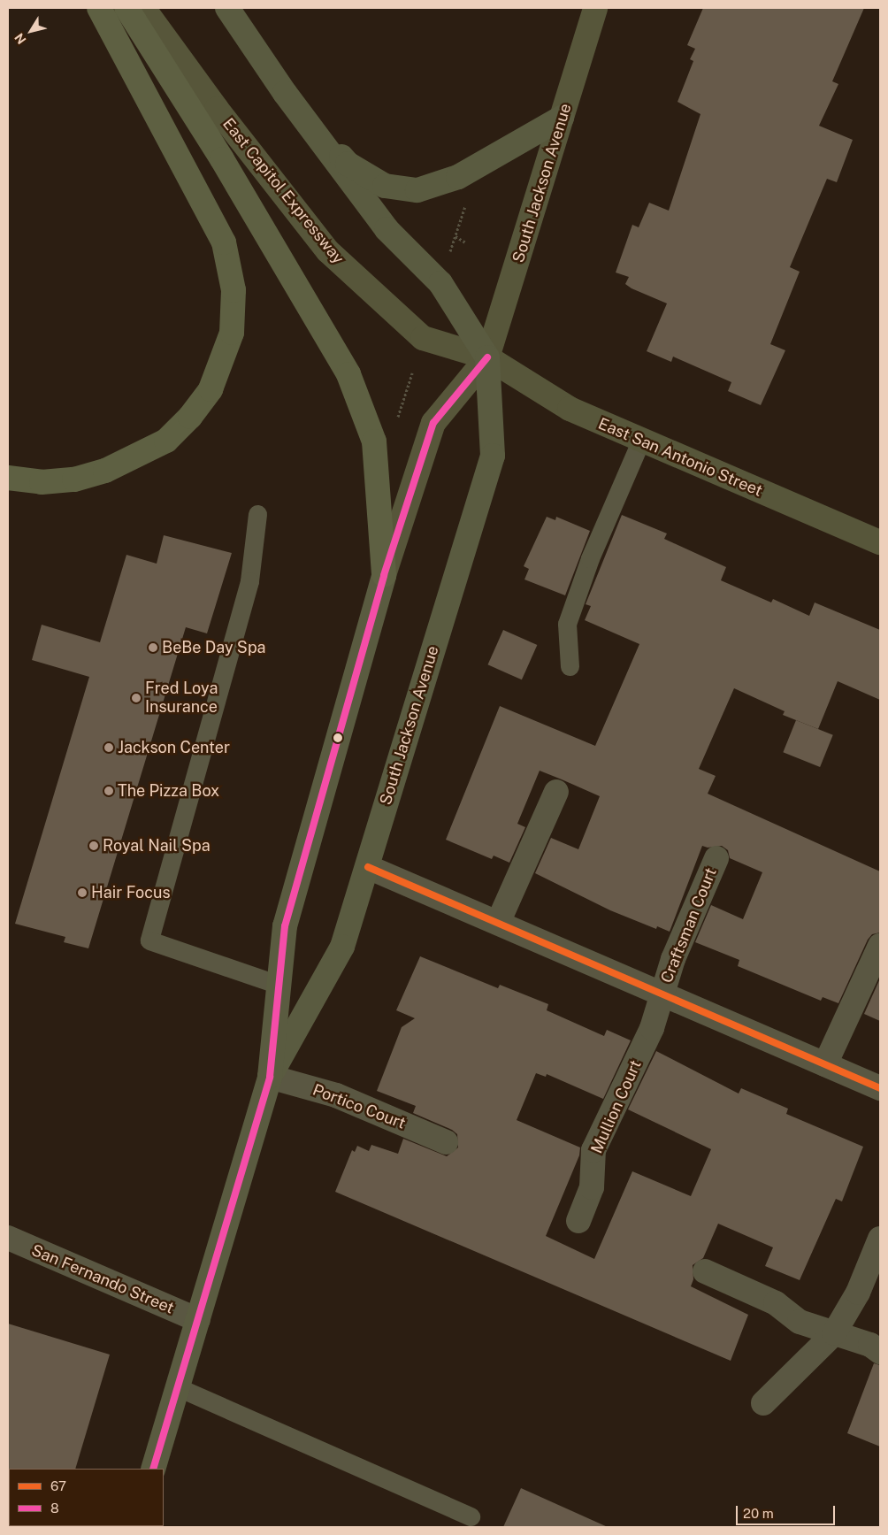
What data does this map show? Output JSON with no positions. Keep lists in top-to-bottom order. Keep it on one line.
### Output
{"streets":{"main road":["South Jackson Avenue","East Capitol Expressway","East San Antonio Street"],"street":["Craftsman Court","Portico Court","Mullion Court","San Fernando Street"]},"crossings":[["South Jackson Avenue","East Capitol Expressway"],["South Jackson Avenue","East San Antonio Street"],["South Jackson Avenue","Portico Court"],["South Jackson Avenue","San Fernando Street"],["East Capitol Expressway","East San Antonio Street"],["Craftsman Court","Mullion Court"]],"places":["BeBe Day Spa","Fred Loya Insurance","Jackson Center","The Pizza Box","Royal Nail Spa","Hair Focus"],"lines":["transit line 8","transit line 67"],"legend":["67","8"],"scale_bar":"20 m","north":"bottom left"}
